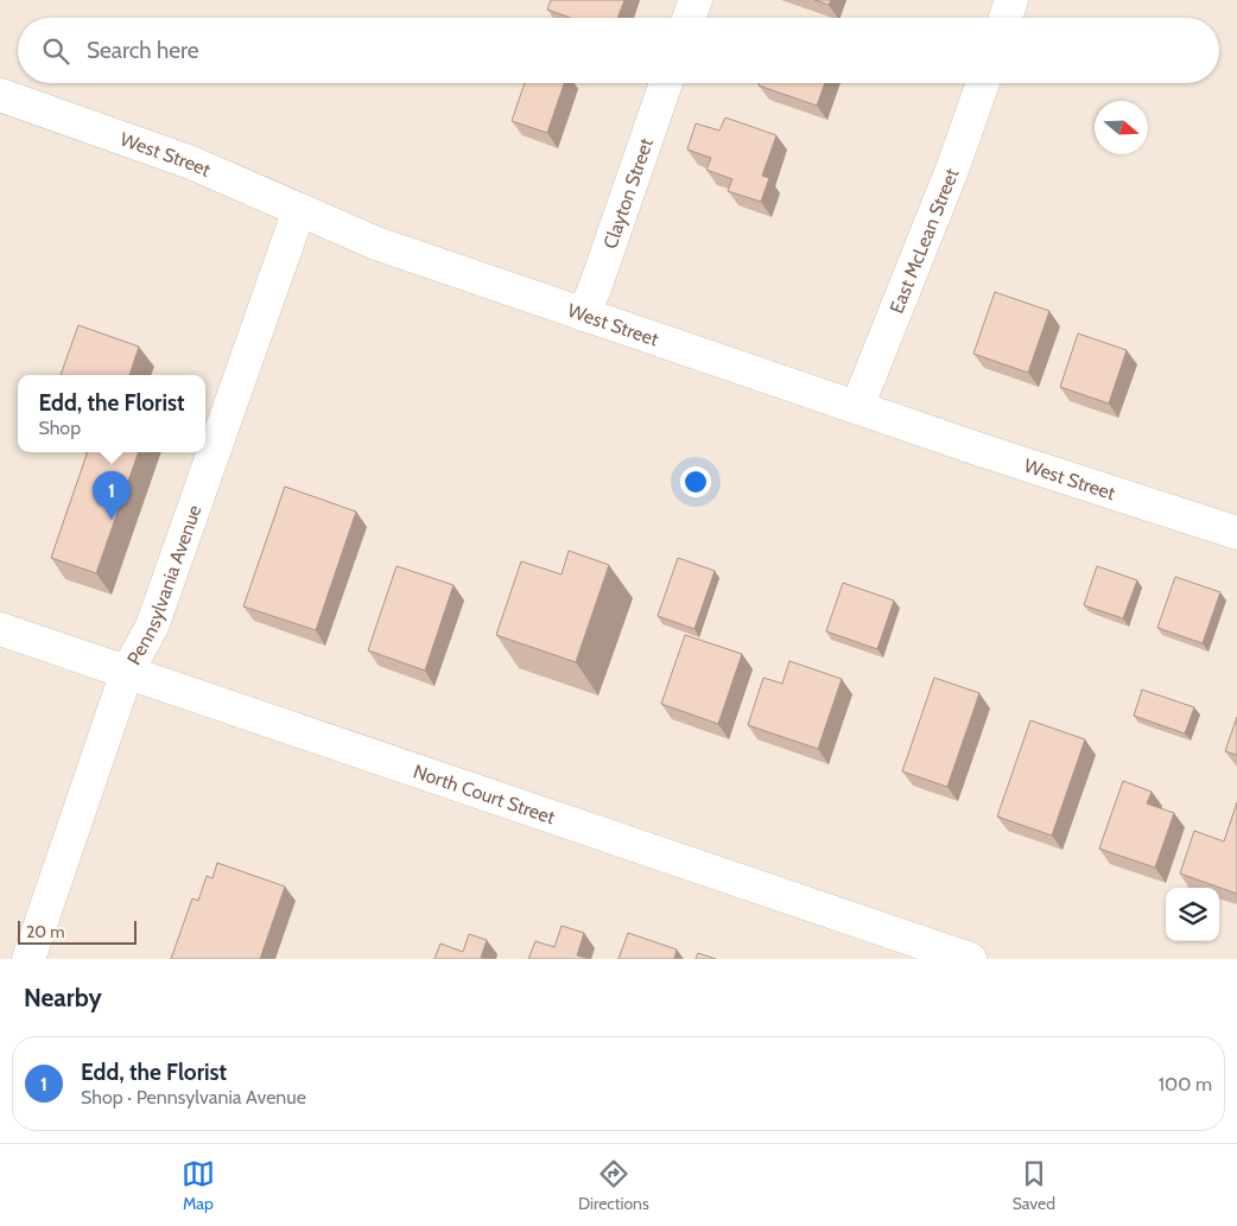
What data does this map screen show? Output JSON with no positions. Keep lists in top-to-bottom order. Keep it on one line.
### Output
{"streets":{"street":["West Street","Clayton Street","East McLean Street","Pennsylvania Avenue","North Court Street"]},"crossings":[["West Street","Clayton Street"],["West Street","East McLean Street"],["West Street","Pennsylvania Avenue"],["Pennsylvania Avenue","North Court Street"]],"scale_bar":"20 m","north":"right","page":{"search":"Search here","popup":["Edd, the Florist","Shop"],"pins":"1","scale":"20 m","heading":"Nearby","list":[{"mark":"1","name":"Edd, the Florist","note":"Shop · Pennsylvania Avenue","value":"100 m"}],"nav":["Map","Directions","Saved"]}}
